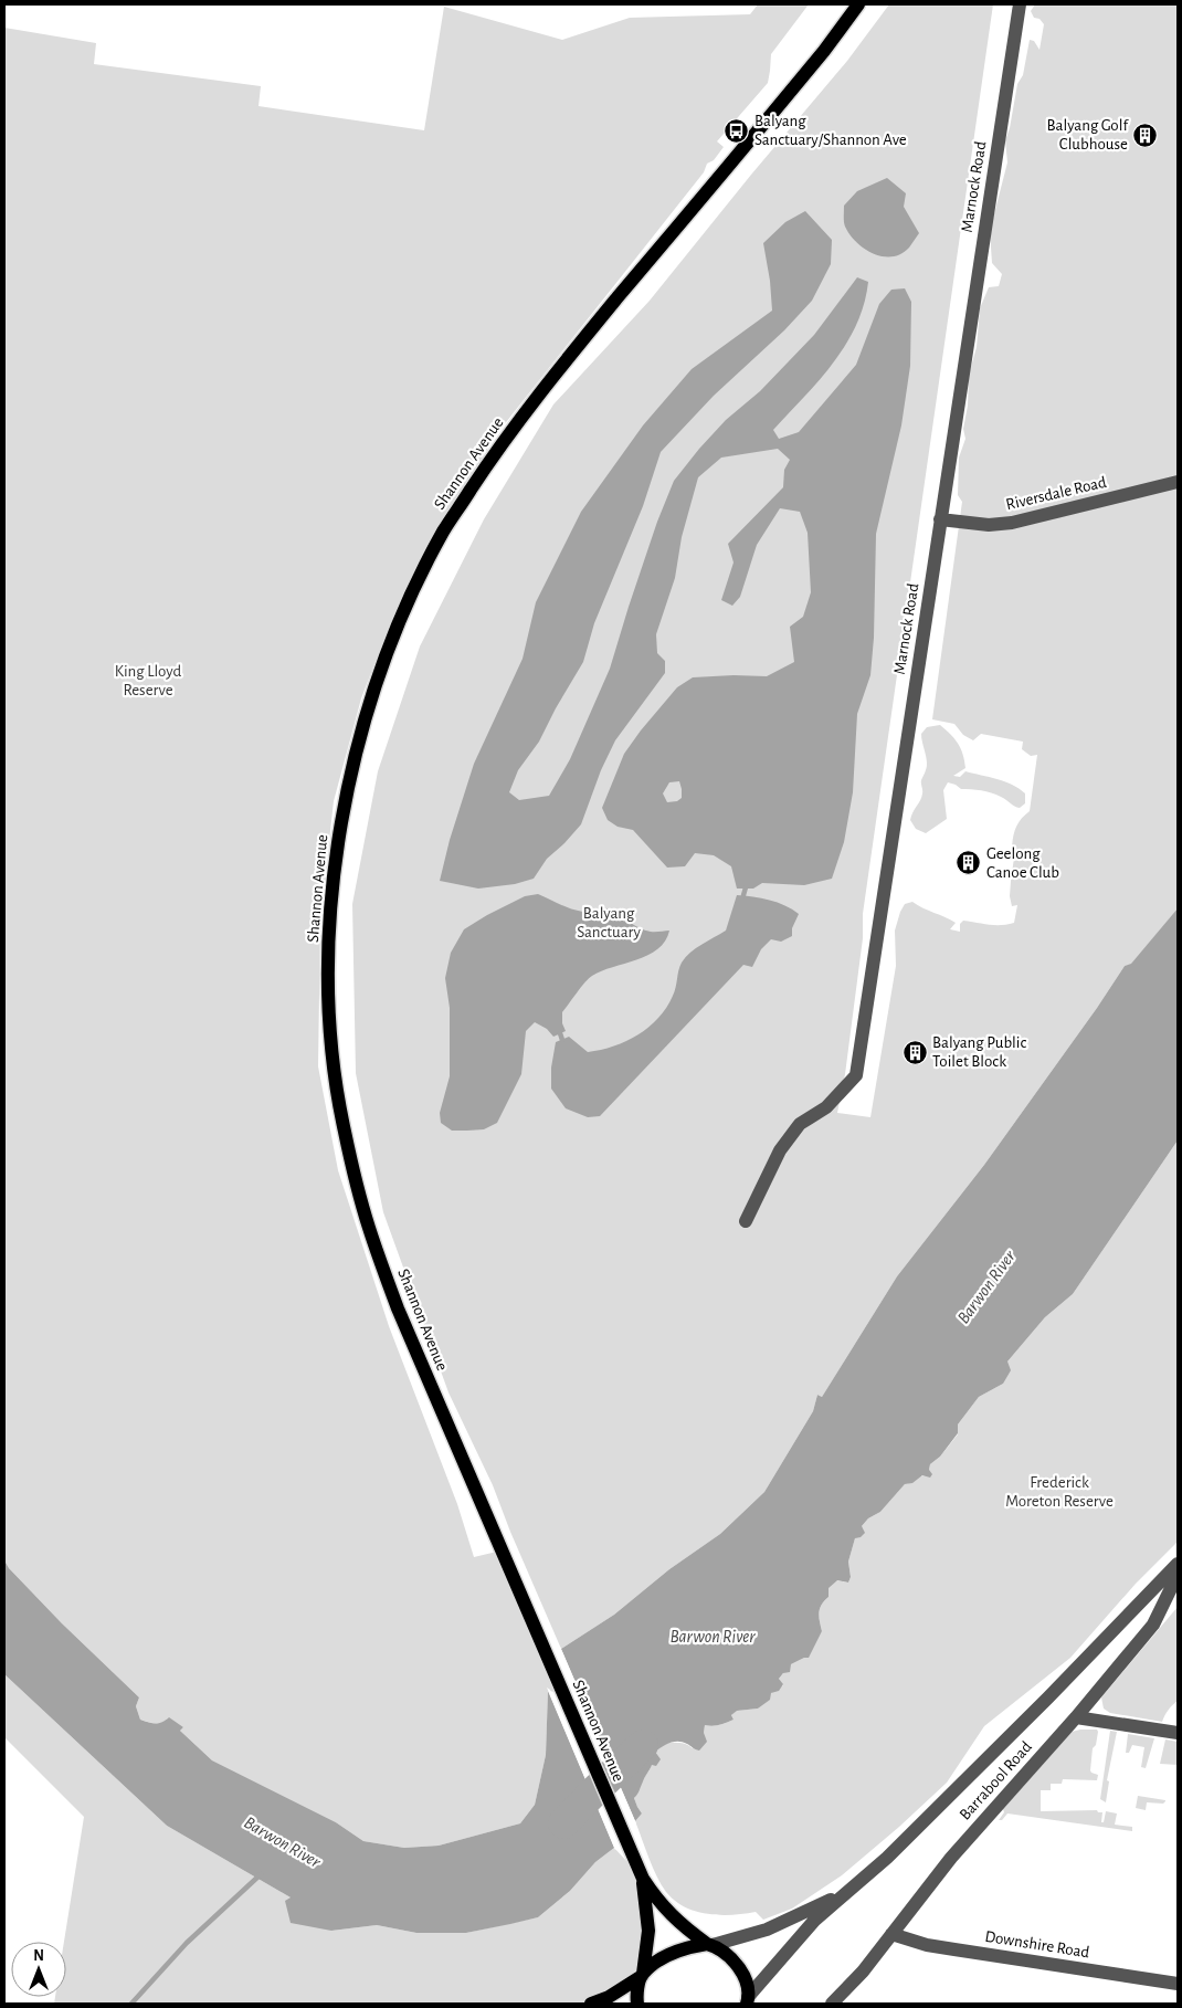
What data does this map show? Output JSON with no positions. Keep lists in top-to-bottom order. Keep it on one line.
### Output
{"streets":{"main road":["Shannon Avenue"],"street":["Marnock Road","Riversdale Road","Barrabool Road","Downshire Road"]},"crossings":[["Marnock Road","Riversdale Road"],["Shannon Avenue","Barrabool Road"],["Barrabool Road","Downshire Road"]],"water":["Barwon River"],"parks":["King Lloyd Reserve","Balyang Sanctuary","Frederick Moreton Reserve"],"places":{"bus stop":["Balyang Sanctuary/Shannon Ave"],"building":["Balyang Golf Clubhouse","Geelong Canoe Club","Balyang Public Toilet Block"]},"north":"top"}
